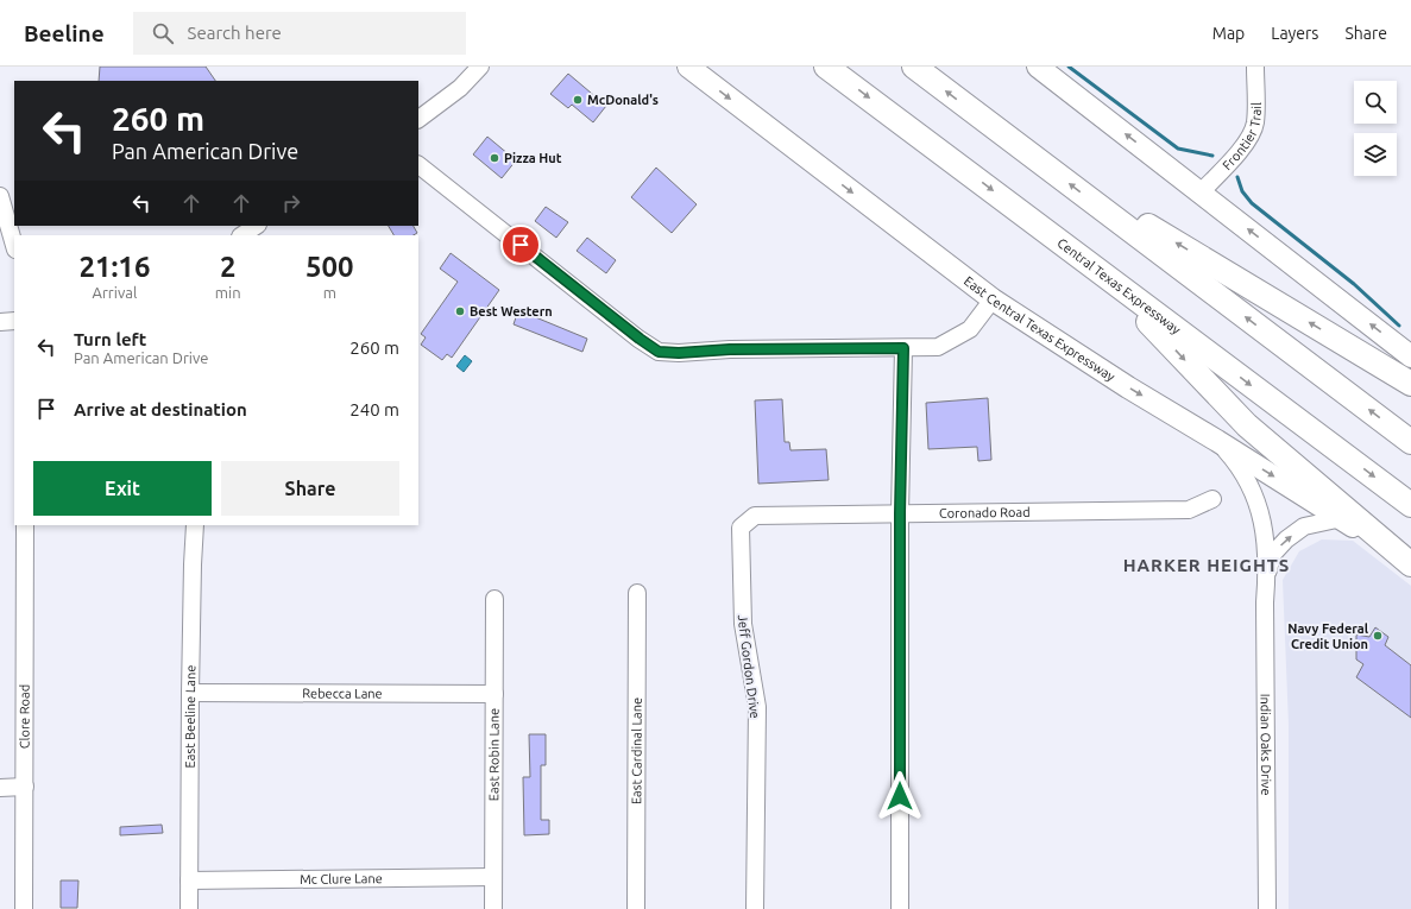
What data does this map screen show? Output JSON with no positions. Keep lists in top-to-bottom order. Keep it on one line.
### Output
{"streets":{"highway":["Central Texas Expressway"],"main road":["East Central Texas Expressway"],"street":["Frontier Trail","Coronado Road","Jeff Gordon Drive","Rebecca Lane","Clore Road","East Beeline Lane","Indian Oaks Drive","East Cardinal Lane","East Robin Lane","Mc Clure Lane"]},"crossings":[["Coronado Road","Jeff Gordon Drive"],["Rebecca Lane","East Beeline Lane"],["Rebecca Lane","East Robin Lane"],["East Beeline Lane","Mc Clure Lane"],["East Robin Lane","Mc Clure Lane"]],"one_way":["East Central Texas Expressway"],"districts":["HARKER HEIGHTS"],"places":["McDonald's","Pizza Hut","Best Western","Navy Federal Credit Union"],"page":{"header":"Beeline","search":"Search here","nav":["Map","Layers","Share"],"turn":["260 m","Pan American Drive"],"eta":["21:16","Arrival","2","min","500","m"],"list":[{"name":"Turn left","note":"Pan American Drive","value":"260 m"},{"name":"Arrive at destination","value":"240 m"}],"buttons":["Exit","Share"]}}
